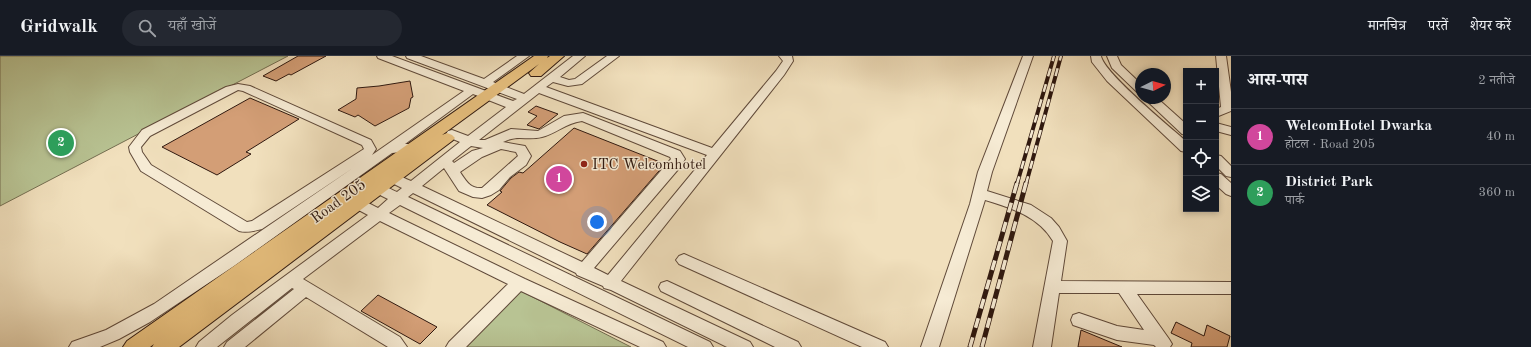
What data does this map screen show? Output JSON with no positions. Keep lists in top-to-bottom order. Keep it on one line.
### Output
{"streets":{"main road":["Road 205"]},"places":["ITC Welcomhotel"],"north":"right","page":{"header":"Gridwalk","search":"यहाँ खोजें","nav":["मानचित्र","परतें","शेयर करें"],"heading":["आस-पास","2 नतीजे"],"map_buttons":["+","−"],"list":[{"mark":"1","name":"WelcomHotel Dwarka","note":"होटल · Road 205","value":"40 m"},{"mark":"2","name":"District Park","note":"पार्क","value":"360 m"}],"pins":["2","1"]}}
